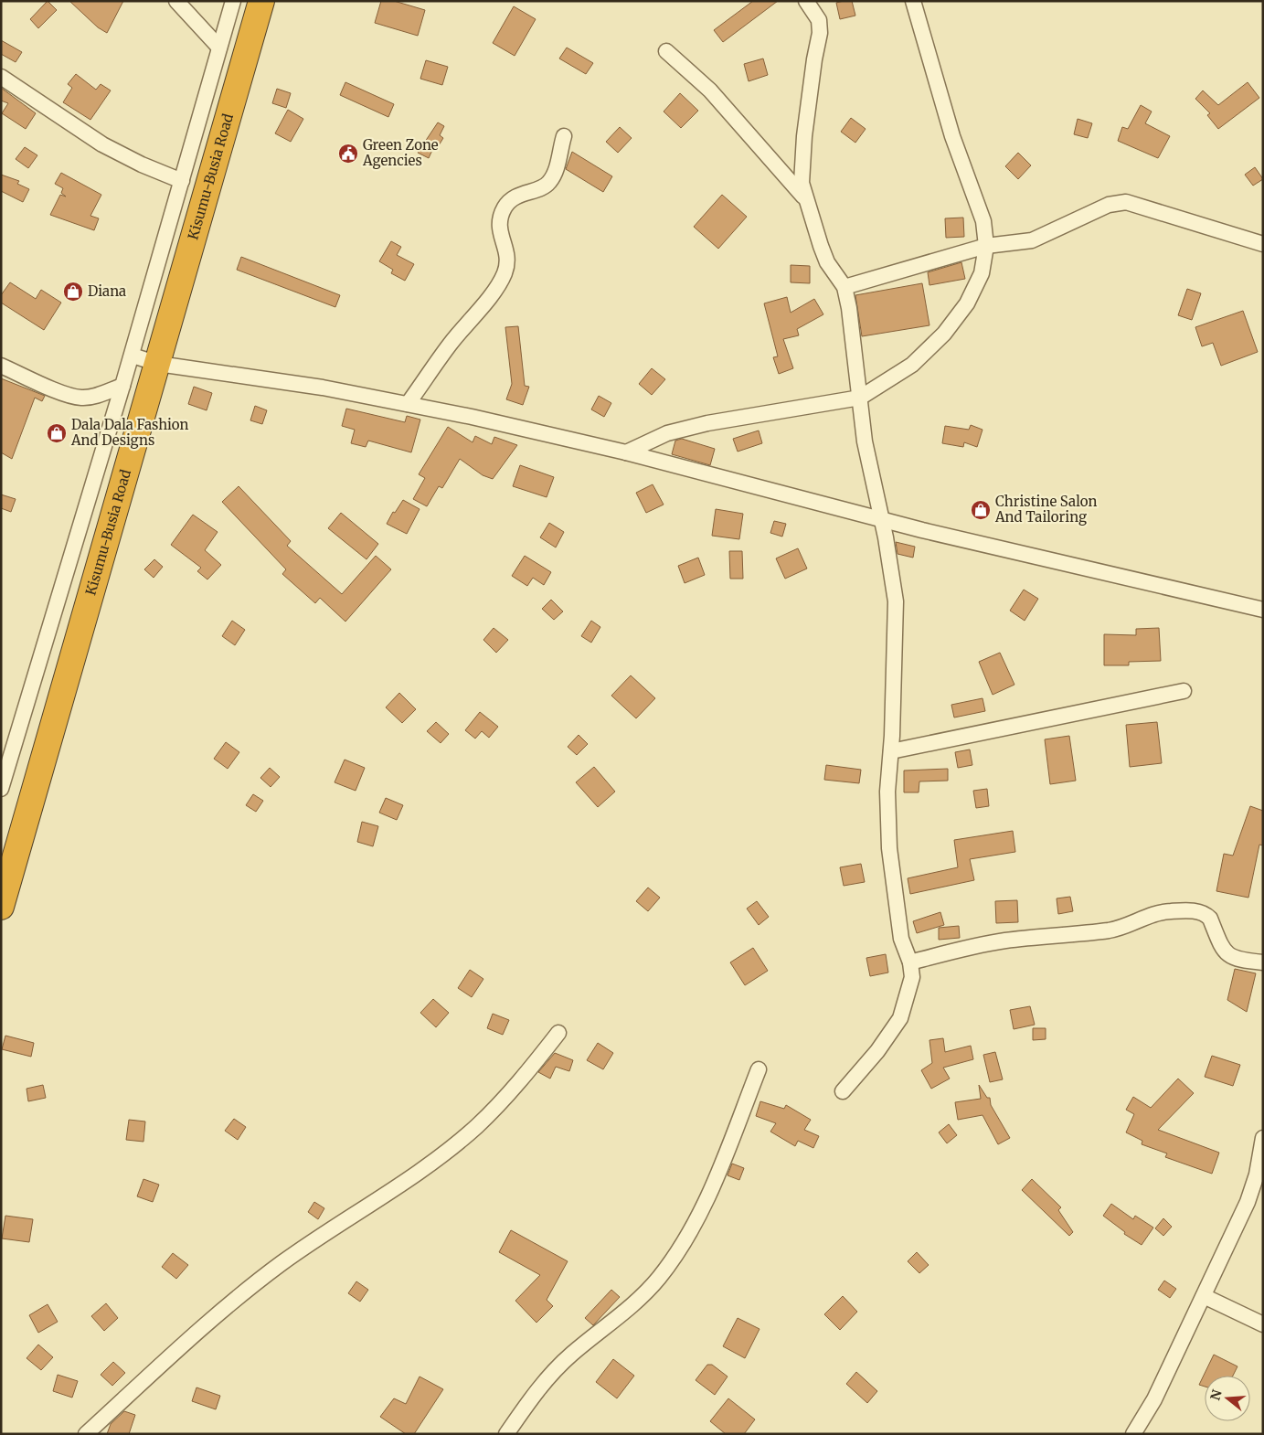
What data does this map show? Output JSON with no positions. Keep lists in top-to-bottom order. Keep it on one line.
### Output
{"streets":{"highway":["Kisumu-Busia Road"]},"places":{"public building":["Green Zone Agencies"],"shop":["Diana","Dala Dala Fashion And Designs","Christine Salon And Tailoring"]},"north":"left"}
